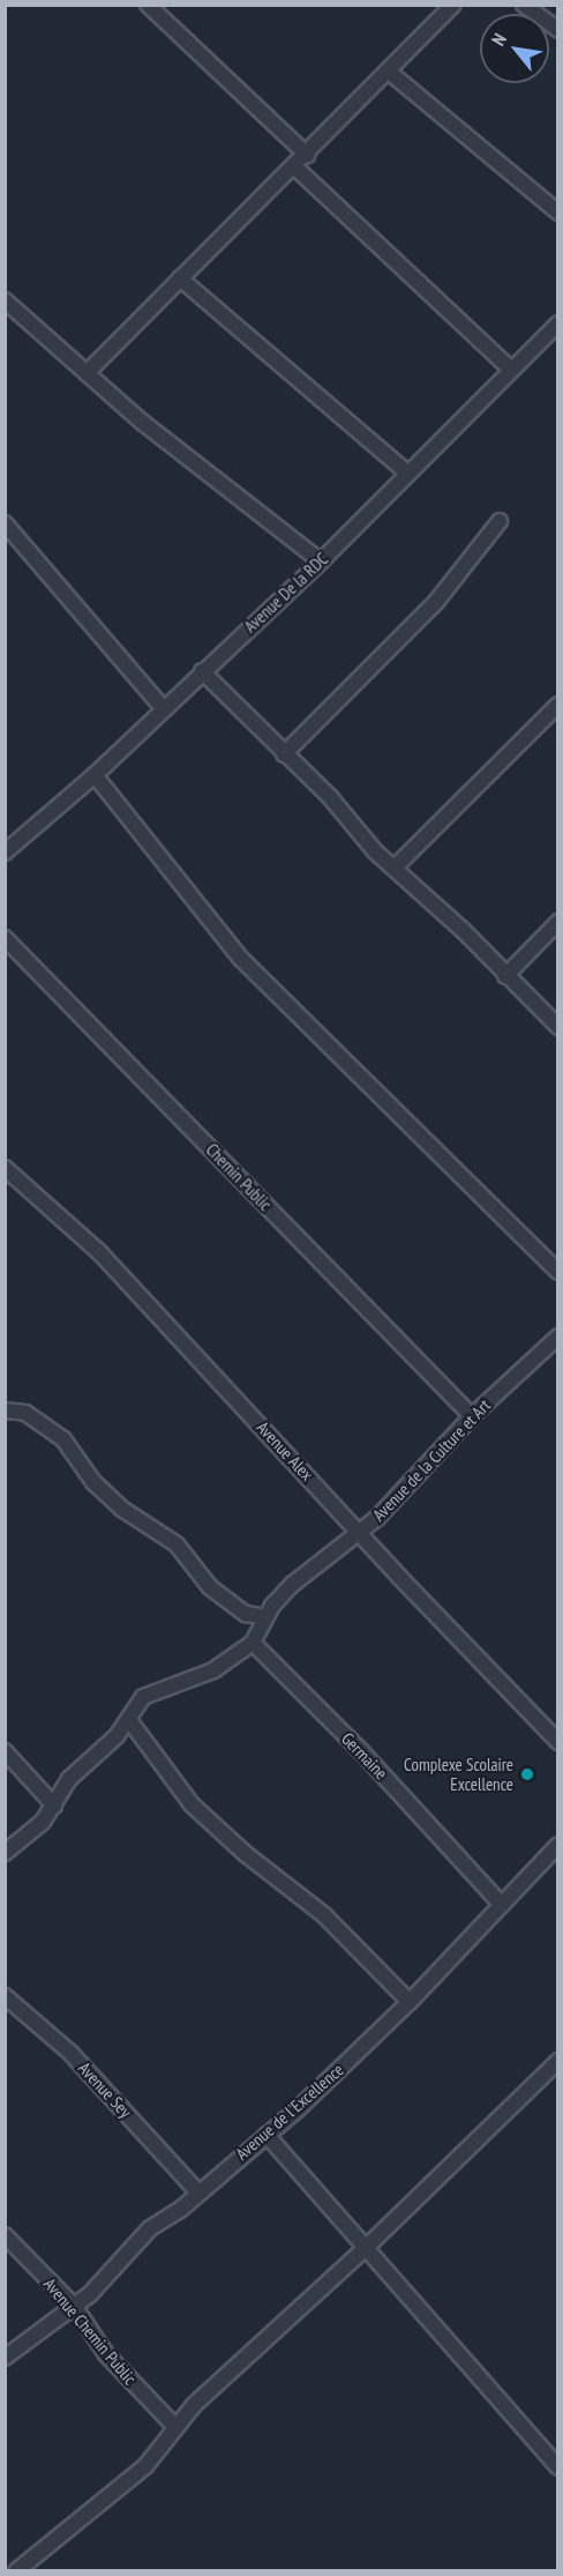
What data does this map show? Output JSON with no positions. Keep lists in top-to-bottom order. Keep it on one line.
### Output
{"streets":{"street":["Avenue De la RDC","Chemin Public","Avenue Alex","Avenue de la Culture et Art","Germaine","Avenue Sey","Avenue de l'Excellence","Avenue Chemin Public"]},"crossings":[["Chemin Public","Avenue de la Culture et Art"],["Avenue Alex","Avenue de la Culture et Art"],["Avenue de la Culture et Art","Germaine"],["Germaine","Avenue de l'Excellence"],["Avenue Sey","Avenue de l'Excellence"],["Avenue de l'Excellence","Avenue Chemin Public"]],"places":["Complexe Scolaire Excellence"],"north":"top left"}
